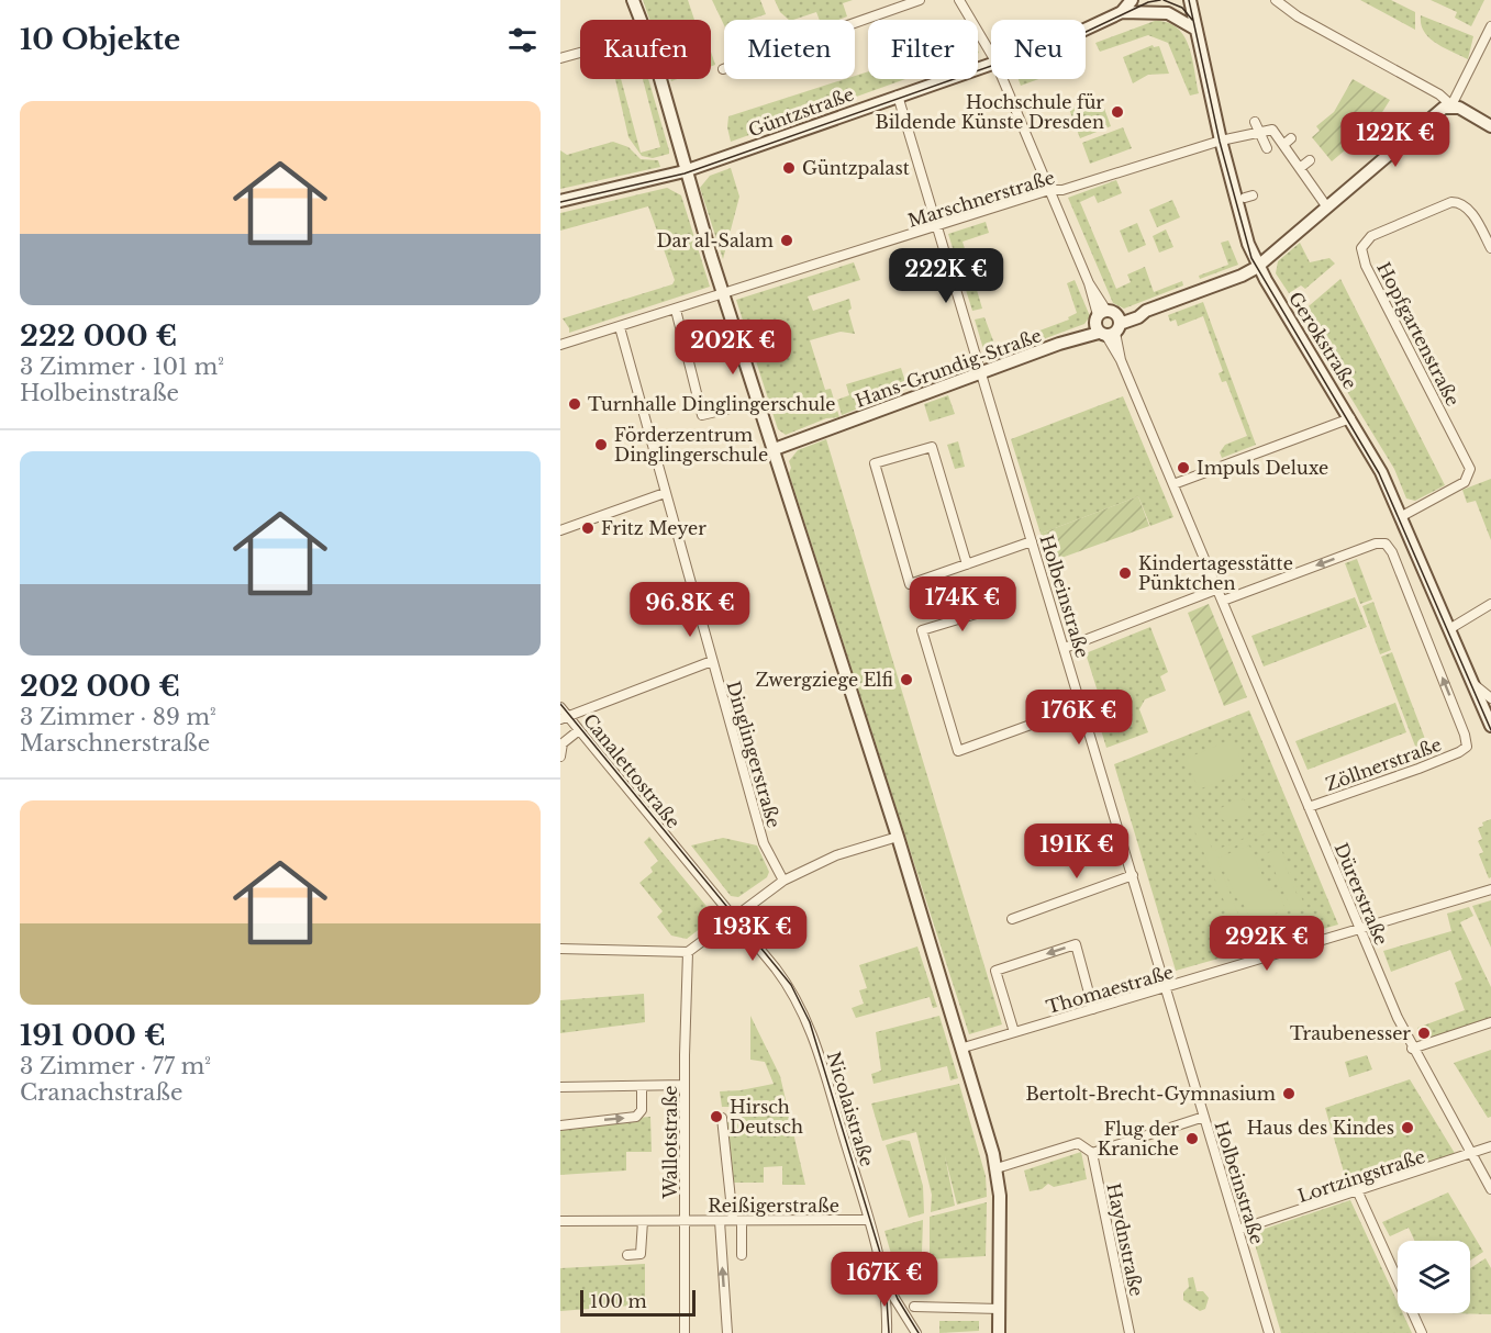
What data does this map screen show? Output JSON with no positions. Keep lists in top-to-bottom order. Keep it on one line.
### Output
{"streets":{"main road":["Güntzstraße","Gerokstraße","Hans-Grundig-Straße"],"street":["Marschnerstraße","Hopfgartenstraße","Holbeinstraße","Dinglingerstraße","Zöllnerstraße","Canalettostraße","Dürerstraße","Thomaestraße","Nicolaistraße","Wallotstraße","Lortzingstraße","Reißigerstraße","Haydnstraße"]},"crossings":[["Güntzstraße","Holbeinstraße"],["Marschnerstraße","Gerokstraße"],["Marschnerstraße","Holbeinstraße"],["Marschnerstraße","Dinglingerstraße"],["Marschnerstraße","Dürerstraße"],["Hopfgartenstraße","Gerokstraße"],["Gerokstraße","Hans-Grundig-Straße"],["Hans-Grundig-Straße","Holbeinstraße"],["Hans-Grundig-Straße","Dürerstraße"],["Holbeinstraße","Thomaestraße"],["Holbeinstraße","Lortzingstraße"],["Zöllnerstraße","Dürerstraße"],["Canalettostraße","Nicolaistraße"],["Dürerstraße","Thomaestraße"],["Dürerstraße","Lortzingstraße"],["Nicolaistraße","Reißigerstraße"],["Wallotstraße","Reißigerstraße"]],"places":["Hochschule für Bildende Künste Dresden","Güntzpalast","Dar al-Salam","Turnhalle Dinglingerschule","Förderzentrum Dinglingerschule","Impuls Deluxe","Fritz Meyer","Kindertagesstätte Pünktchen","Zwergziege Elfi","Traubenesser","Bertolt-Brecht-Gymnasium","Hirsch Deutsch","Haus des Kindes","Flug der Kraniche"],"scale_bar":"100 m","page":{"heading":"10 Objekte","chip":["Kaufen","Mieten","Filter","Neu"],"list":[{"name":"222 000 €","note":"3 Zimmer · 101 m² · Holbeinstraße"},{"name":"202 000 €","note":"3 Zimmer · 89 m² · Marschnerstraße"},{"name":"191 000 €","note":"3 Zimmer · 77 m² · Cranachstraße"}],"price":["122K €","222K €","202K €","174K €","96.8K €","176K €","191K €","193K €","292K €","167K €"],"scale":"100 m"}}
